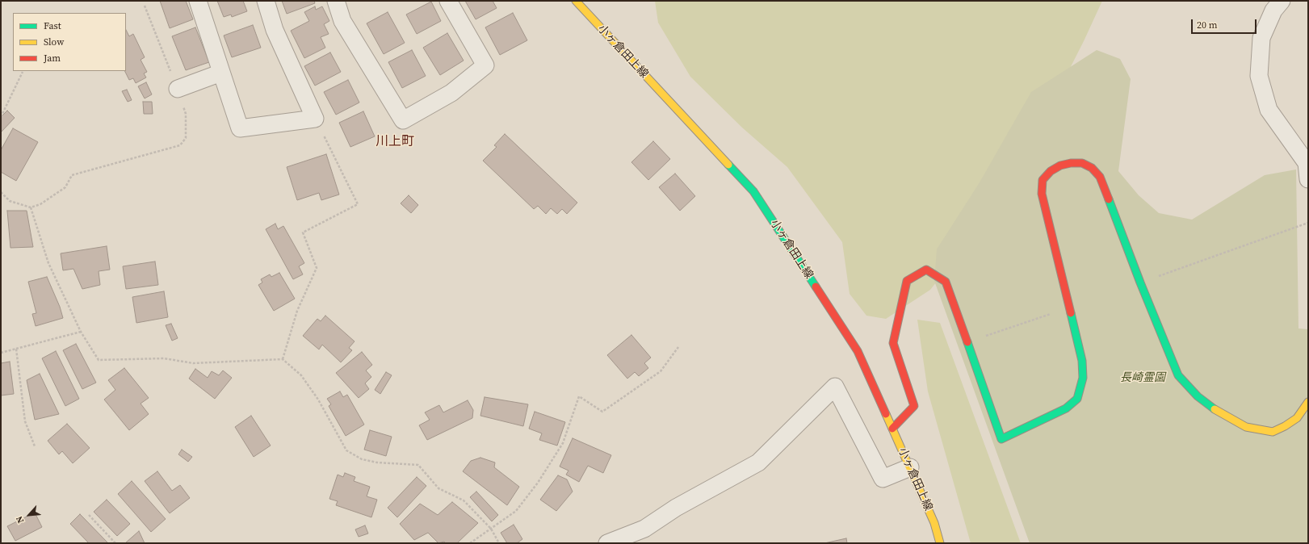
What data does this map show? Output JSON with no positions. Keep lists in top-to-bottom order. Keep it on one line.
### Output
{"streets":{"street":["小ヶ倉田上線"]},"districts":["川上町"],"parks":["長崎霊園"],"legend":["Fast","Slow","Jam"],"scale_bar":"20 m","north":"bottom left"}
